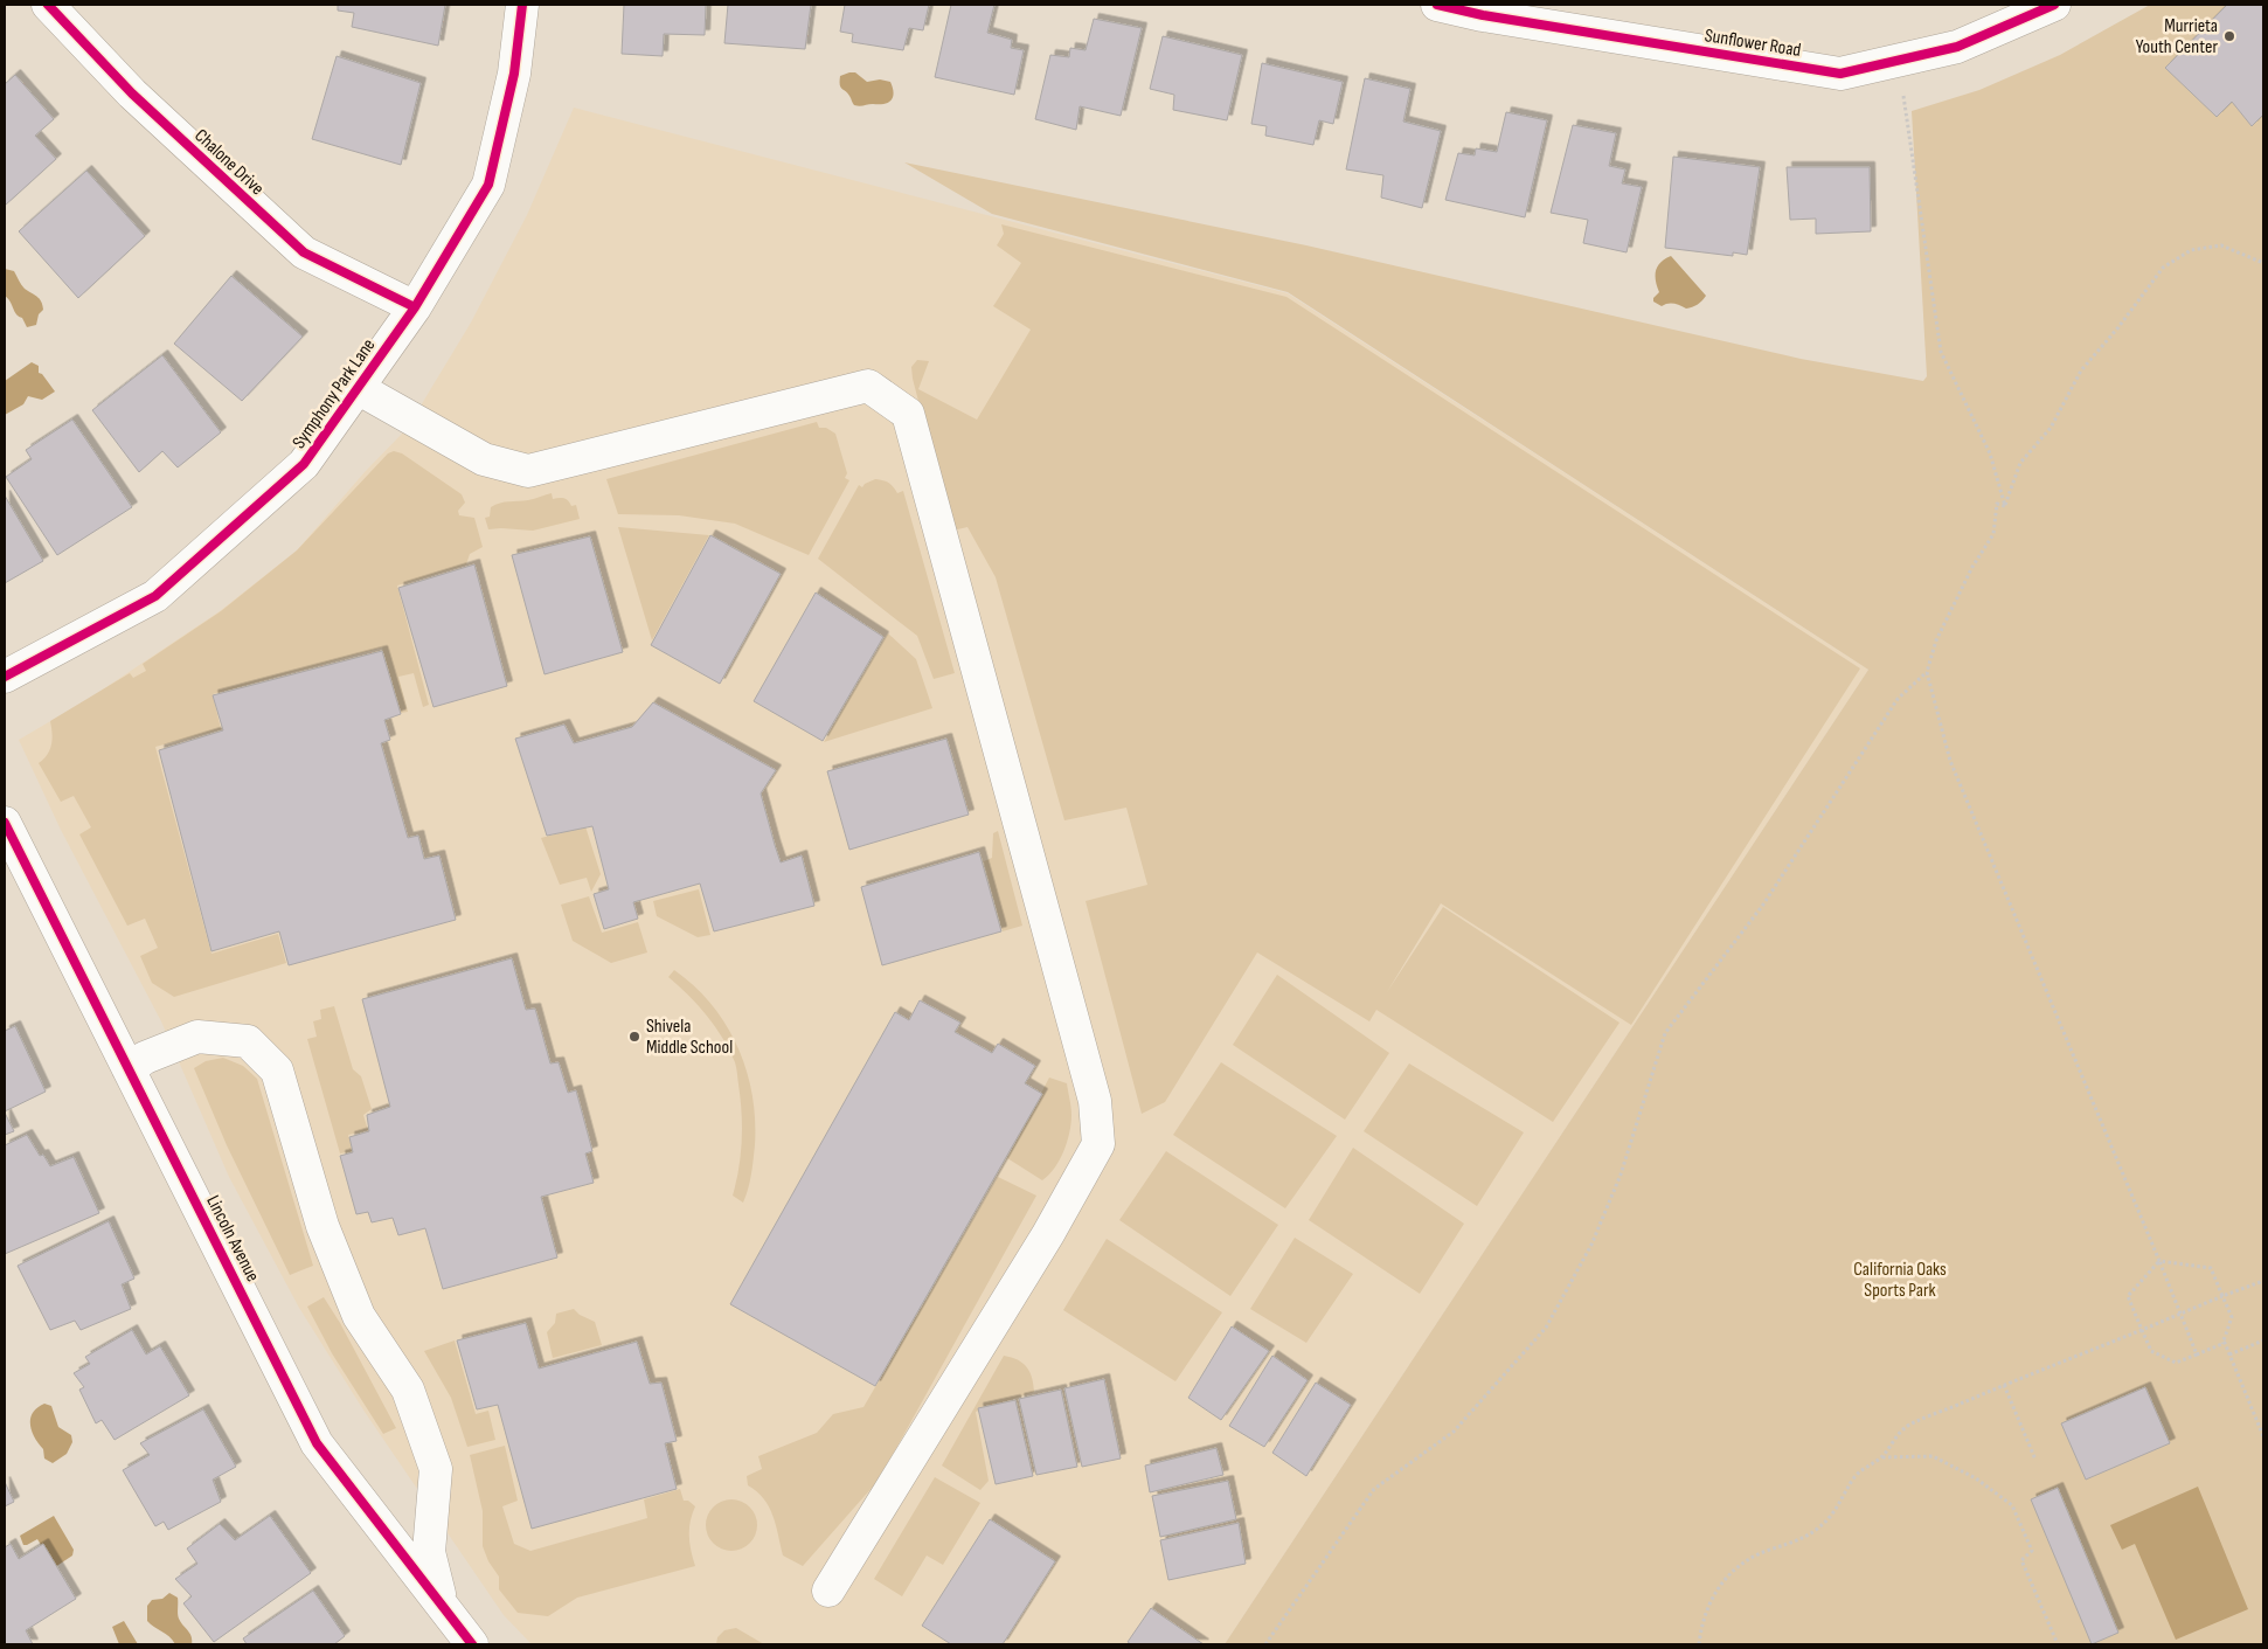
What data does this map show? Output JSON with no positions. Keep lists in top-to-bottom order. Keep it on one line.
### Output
{"streets":{"street":["Sunflower Road","Chalone Drive","Symphony Park Lane","Lincoln Avenue"]},"crossings":[["Chalone Drive","Symphony Park Lane"]],"parks":["California Oaks Sports Park"],"places":["Murrieta Youth Center","Shivela Middle School"]}
